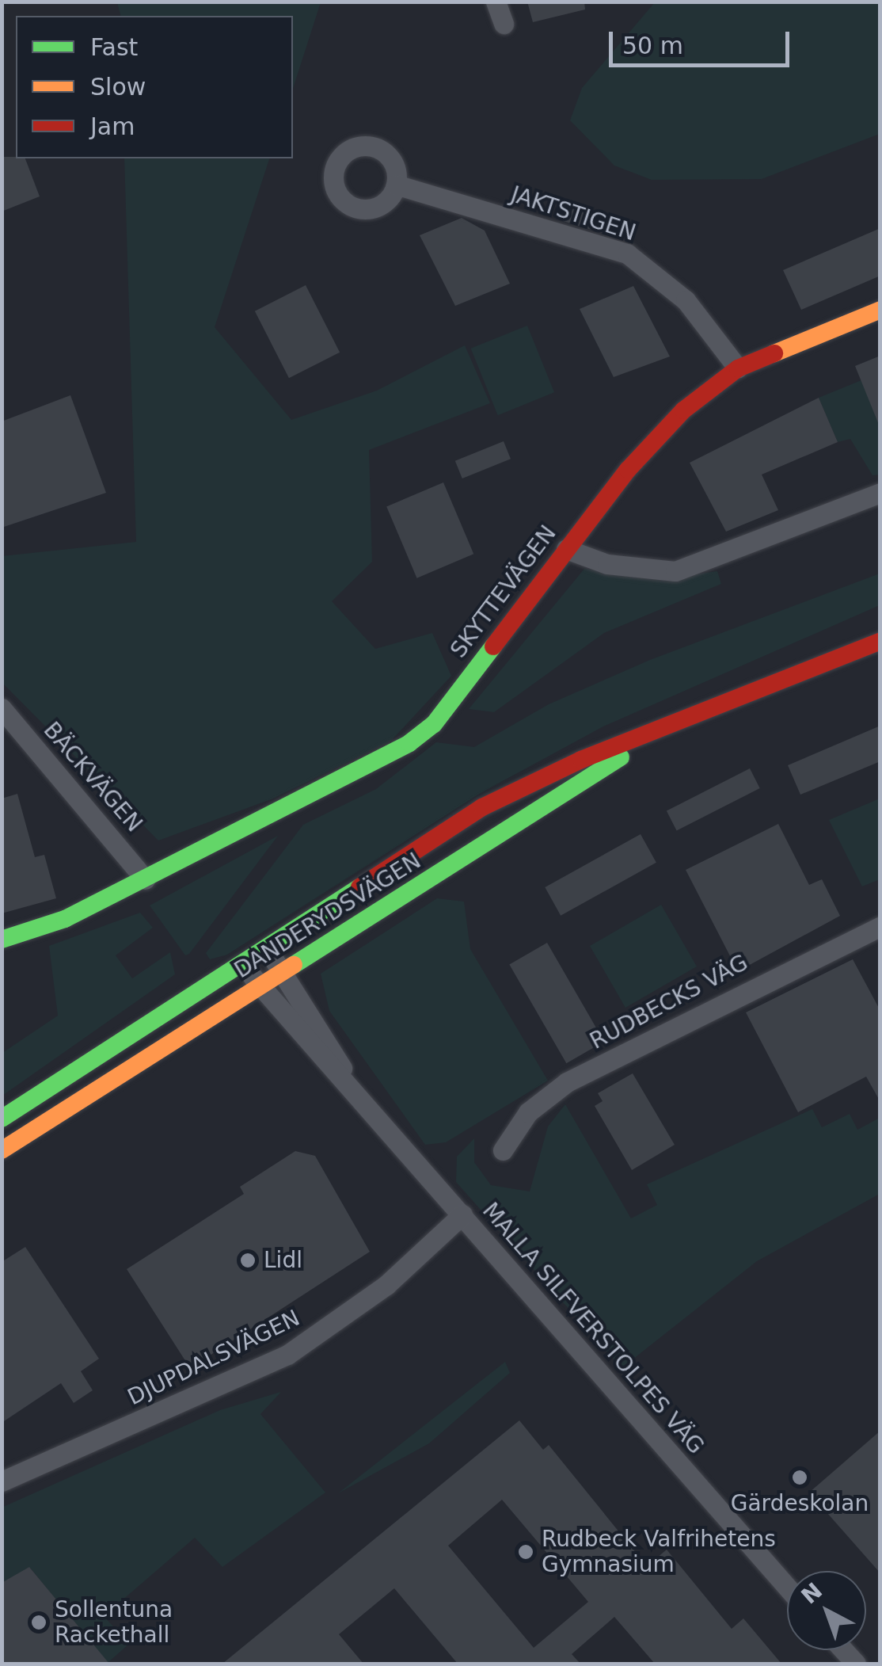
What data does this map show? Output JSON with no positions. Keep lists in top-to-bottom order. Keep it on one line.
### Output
{"streets":{"main road":["SKYTTEVÄGEN","DANDERYDSVÄGEN"],"street":["JAKTSTIGEN","BÄCKVÄGEN","RUDBECKS VÄG","MALLA SILFVERSTOLPES VÄG","DJUPDALSVÄGEN"]},"crossings":[["JAKTSTIGEN","SKYTTEVÄGEN"],["SKYTTEVÄGEN","BÄCKVÄGEN"],["DANDERYDSVÄGEN","MALLA SILFVERSTOLPES VÄG"],["MALLA SILFVERSTOLPES VÄG","DJUPDALSVÄGEN"]],"places":["Lidl","Gärdeskolan","Rudbeck Valfrihetens Gymnasium","Sollentuna Rackethall"],"legend":["Fast","Slow","Jam"],"scale_bar":"50 m","north":"top left"}
